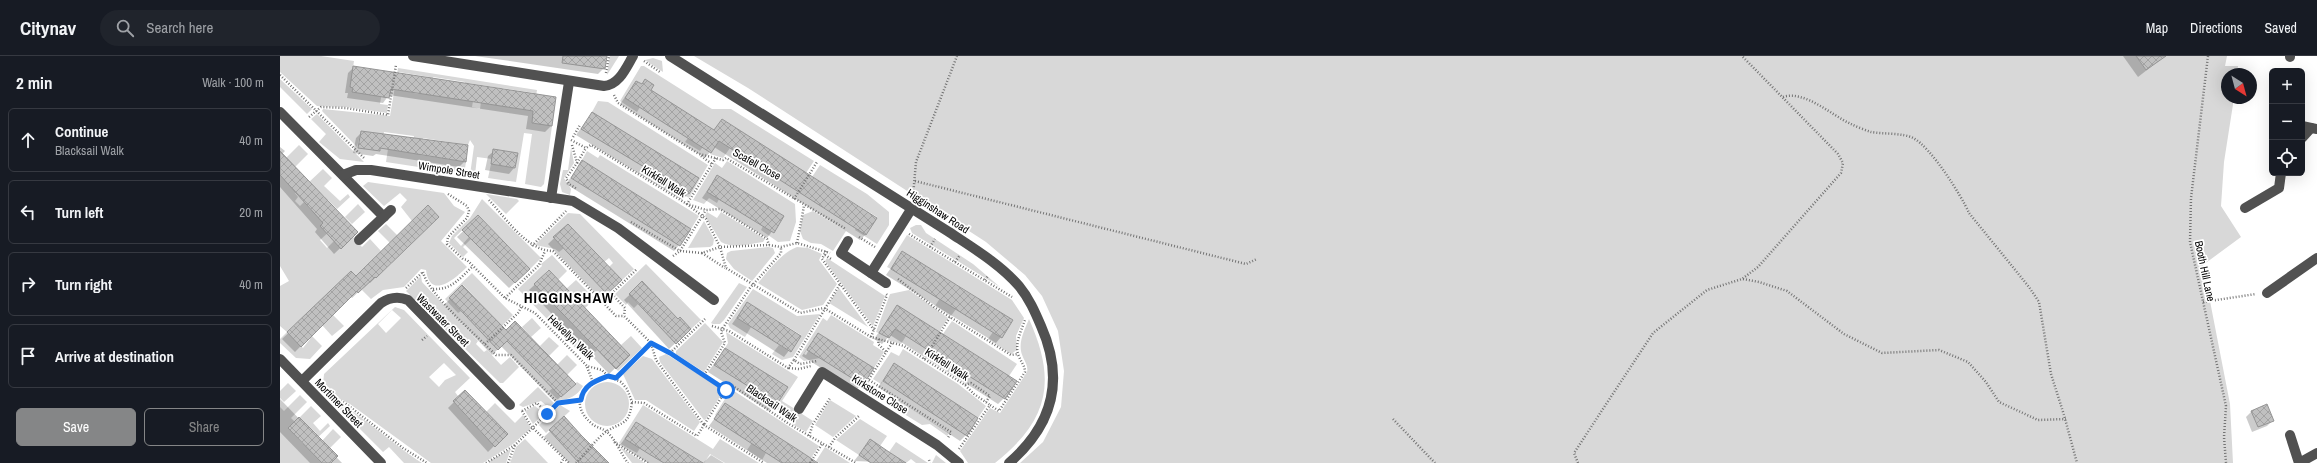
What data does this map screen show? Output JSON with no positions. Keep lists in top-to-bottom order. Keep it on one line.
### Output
{"streets":{"street":["Wimpole Street","Higginshaw Road","Wastwater Street","Kirkstone Close","Mortimer Street"],"path":["Scafell Close","Kirkfell Walk","Booth Hill Lane","Helvellyn Walk","Blacksail Walk"]},"crossings":[["Wastwater Street","Mortimer Street"]],"districts":["HIGGINSHAW"],"north":"bottom right","page":{"header":"Citynav","search":"Search here","nav":["Map","Directions","Saved"],"heading":["2 min","Walk · 100 m"],"map_buttons":["+","−"],"list":[["Continue","Blacksail Walk","40 m"],["Turn left","20 m"],["Turn right","40 m"],"Arrive at destination"],"buttons":["Save","Share"]}}
